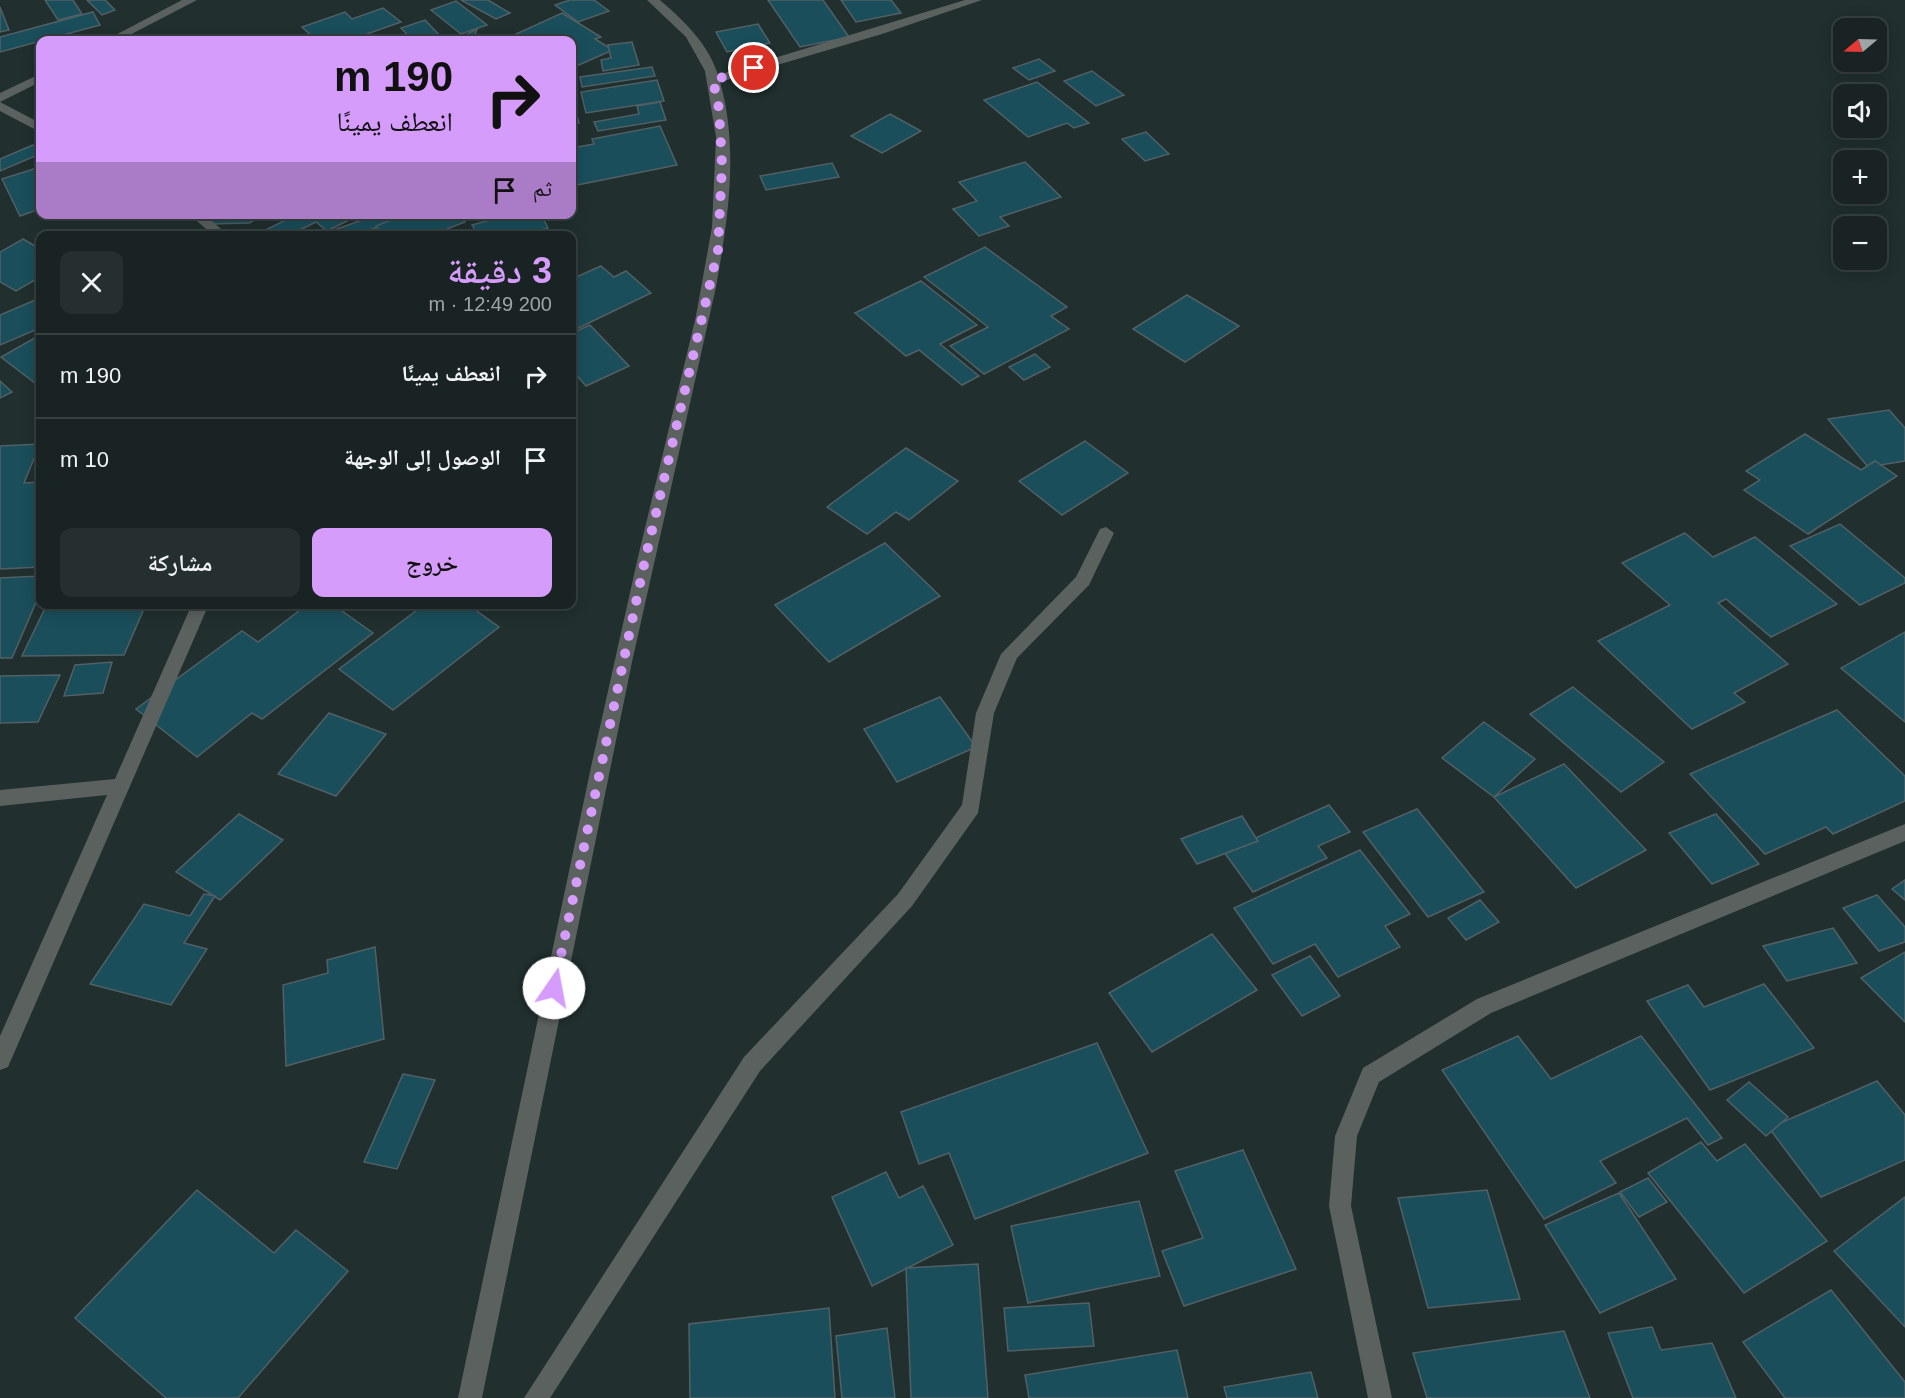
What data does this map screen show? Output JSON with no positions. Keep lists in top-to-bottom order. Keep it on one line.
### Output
{"north":"left","page":{"map_buttons":["+","−"],"turn":["190 m","انعطف يمينًا"],"then":"ثم","heading":["3 دقيقة","200 m · 12:49"],"list":[{"name":"انعطف يمينًا","value":"190 m"},{"name":"الوصول إلى الوجهة","value":"10 m"}],"buttons":["خروج","مشاركة"]}}
